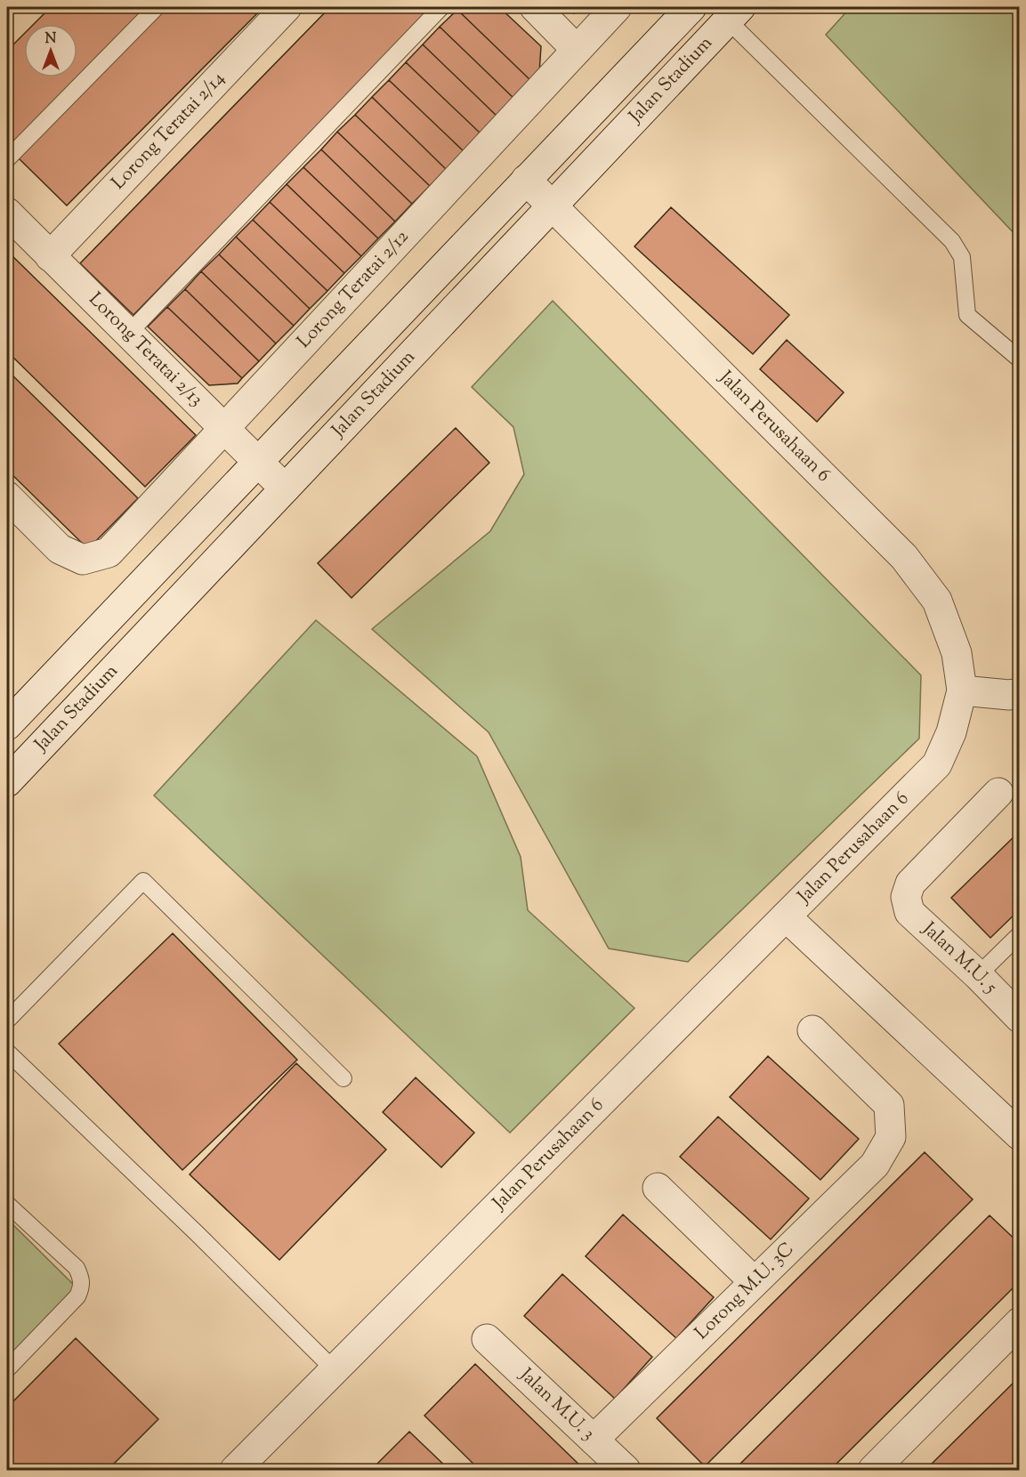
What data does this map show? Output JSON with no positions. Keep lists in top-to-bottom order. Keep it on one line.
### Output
{"streets":{"street":["Jalan Stadium","Lorong Teratai 2/14","Lorong Teratai 2/12","Lorong Teratai 2/13","Jalan Perusahaan 6","Jalan M.U. 5","Lorong M.U. 3C","Jalan M.U. 3"]},"crossings":[["Jalan Stadium","Lorong Teratai 2/13"],["Jalan Stadium","Jalan Perusahaan 6"],["Lorong Teratai 2/14","Lorong Teratai 2/13"],["Lorong Teratai 2/12","Lorong Teratai 2/13"],["Lorong M.U. 3C","Jalan M.U. 3"]],"north":"top"}
